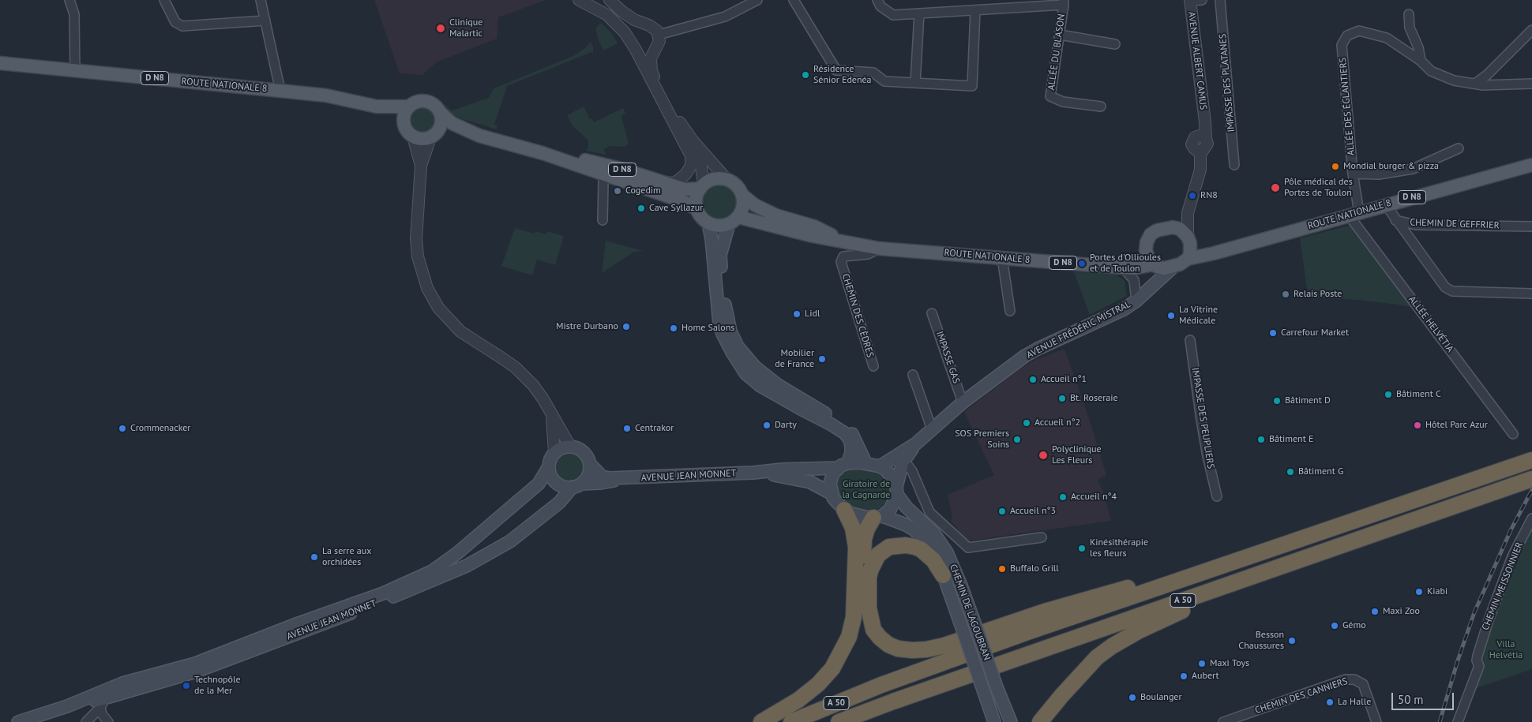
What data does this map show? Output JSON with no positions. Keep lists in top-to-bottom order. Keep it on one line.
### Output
{"streets":{"highway":["A 50"],"main road":["D N8","ROUTE NATIONALE 8","AVENUE FRÉDÉRIC MISTRAL","AVENUE JEAN MONNET","CHEMIN DE LAGOUBRAN"],"street":["ALLÉE DU BLASON","AVENUE ALBERT CAMUS","IMPASSE DES PLATANES","ALLÉE DES ÉGLANTIERS","CHEMIN DE GEFFRIER","CHEMIN DES CÈDRES","ALLÉE HELVÉTIA","IMPASSE GAS","IMPASSE DES PEUPLIERS","CHEMIN MEISSONNIER","CHEMIN DES CANNIERS"]},"crossings":[["D N8","ROUTE NATIONALE 8"],["ROUTE NATIONALE 8","ALLÉE DES ÉGLANTIERS"],["ROUTE NATIONALE 8","CHEMIN DE GEFFRIER"],["ROUTE NATIONALE 8","CHEMIN DES CÈDRES"],["ROUTE NATIONALE 8","ALLÉE HELVÉTIA"],["ROUTE NATIONALE 8","AVENUE FRÉDÉRIC MISTRAL"],["ALLÉE DES ÉGLANTIERS","ALLÉE HELVÉTIA"],["AVENUE FRÉDÉRIC MISTRAL","IMPASSE GAS"],["AVENUE FRÉDÉRIC MISTRAL","AVENUE JEAN MONNET"],["AVENUE FRÉDÉRIC MISTRAL","CHEMIN DE LAGOUBRAN"],["AVENUE JEAN MONNET","CHEMIN DE LAGOUBRAN"]],"parks":["Giratoire de la Cagnarde","Villa Helvétia"],"places":["Clinique Malartic","Résidence Sénior Edenéa","Mondial burger & pizza","Pôle médical des Portes de Toulon","Cogedim","RN8","Cave Syllazur","Portes d'Ollioules et de Toulon","Relais Poste","Lidl","La Vitrine Médicale","Mistre Durbano","Home Salons","Carrefour Market","Mobilier de France","Accueil n°1","Bâtiment C","Bt. Roseraie","Bâtiment D","Accueil n°2","Darty","Hôtel Parc Azur","Crommenacker","Centrakor","SOS Premiers Soins","Bâtiment E","Polyclinique Les Fleurs","Bâtiment G","Accueil n°4","Accueil n°3","Kinésithérapie les fleurs","La serre aux orchidées","Buffalo Grill","Kiabi","Maxi Zoo","Gémo","Besson Chaussures","Maxi Toys","Aubert","Technopôle de la Mer","Boulanger","La Halle"],"scale_bar":"50 m"}
